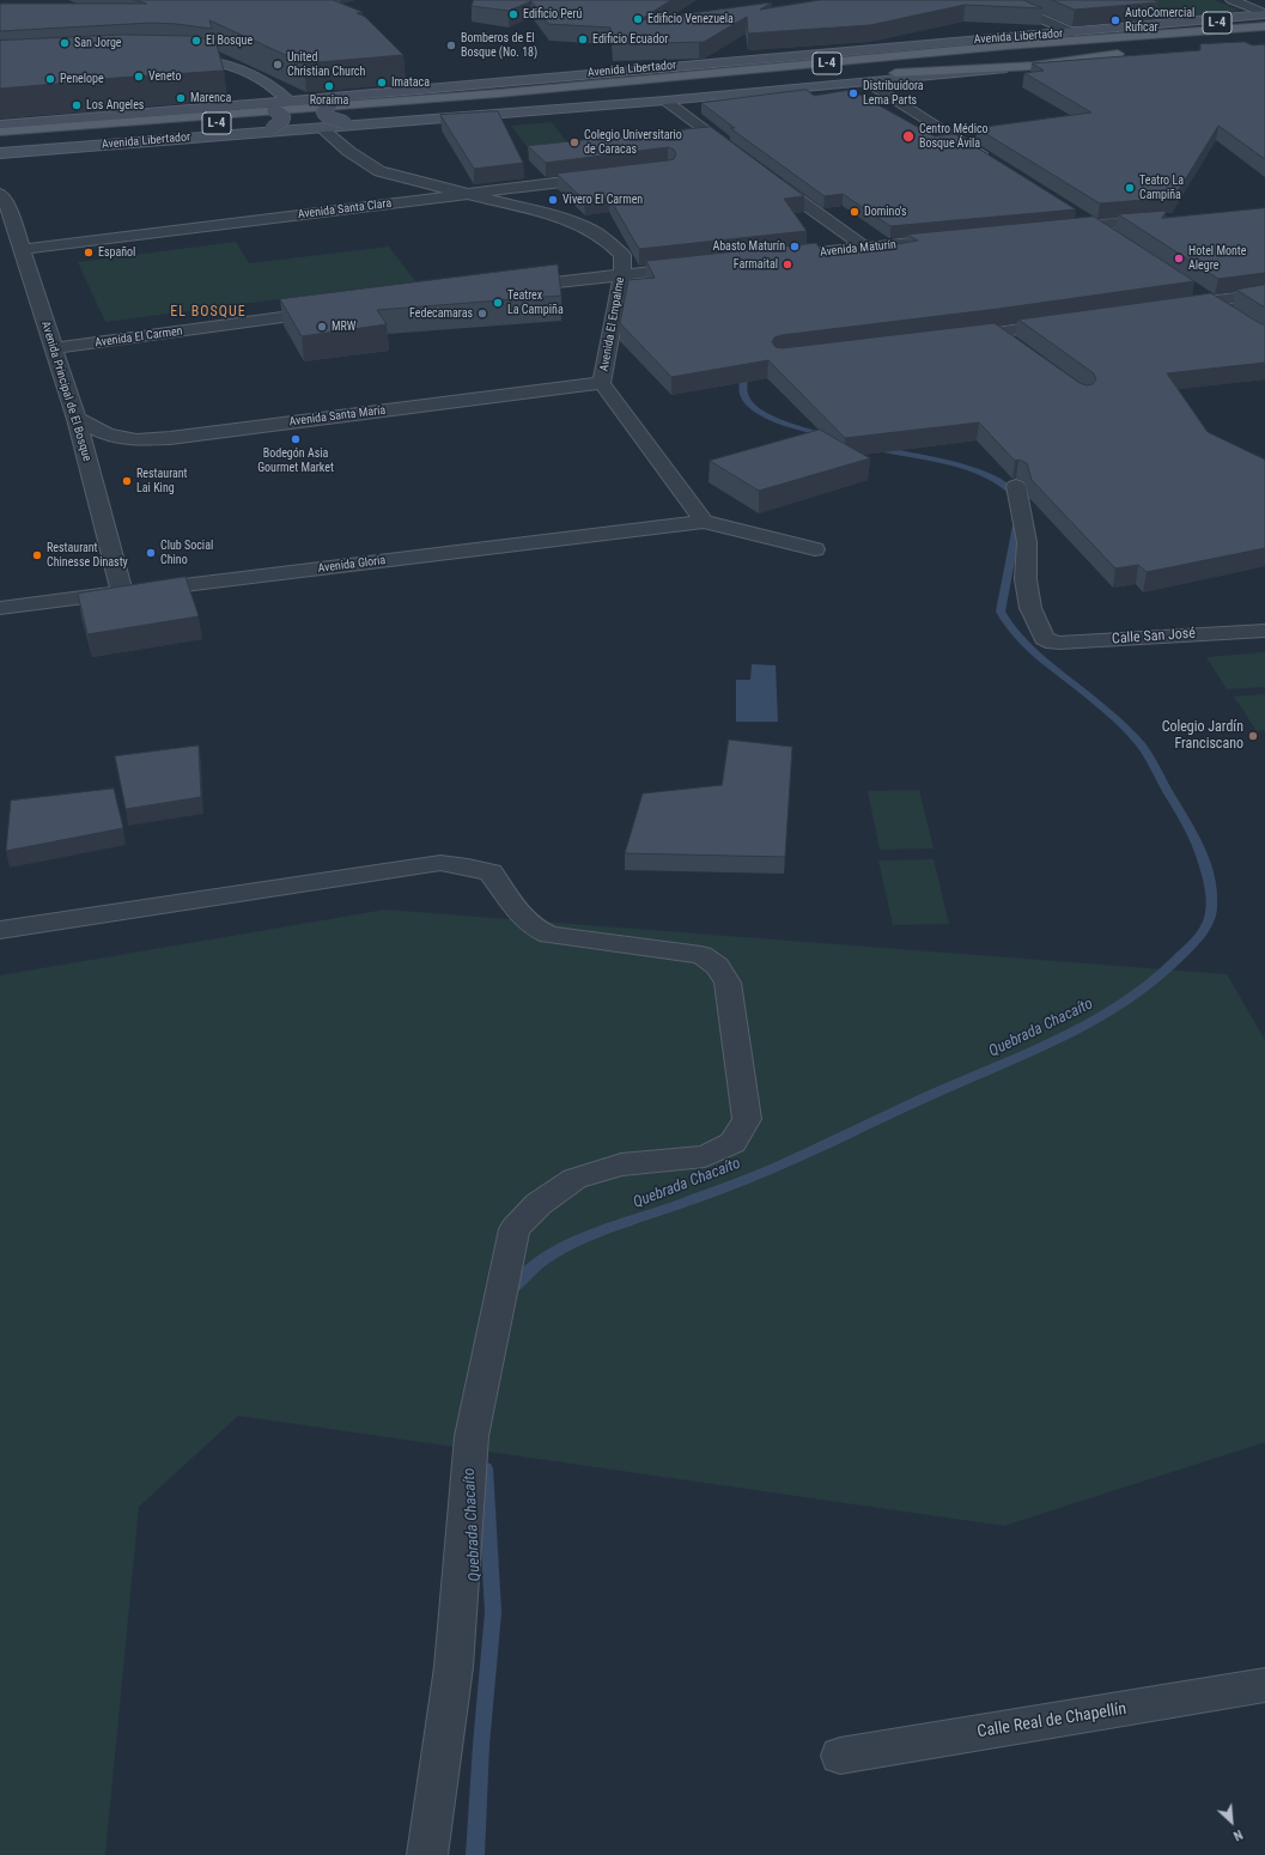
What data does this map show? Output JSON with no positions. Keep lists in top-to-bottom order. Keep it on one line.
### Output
{"streets":{"main road":["L-4","Avenida Libertador"],"street":["Avenida Santa Clara","Avenida Maturín","Avenida El Empalme","Avenida El Carmen","Avenida Principal de El Bosque","Avenida Santa María","Avenida Gloria","Calle San José","Calle Real de Chapellín"]},"crossings":[["L-4","Avenida Libertador"],["Avenida Libertador","Avenida El Empalme"],["Avenida Santa Clara","Avenida El Empalme"],["Avenida Santa Clara","Avenida Principal de El Bosque"],["Avenida El Empalme","Avenida Santa María"],["Avenida El Empalme","Avenida Gloria"],["Avenida El Carmen","Avenida Principal de El Bosque"],["Avenida Principal de El Bosque","Avenida Santa María"],["Avenida Principal de El Bosque","Avenida Gloria"]],"districts":["EL BOSQUE"],"water":["Quebrada Chacaíto"],"places":["Edificio Perú","Edificio Venezuela","AutoComercial Ruficar","Edificio Ecuador","El Bosque","San Jorge","Bomberos de El Bosque (No. 18)","United Christian Church","Veneto","Penelope","Imataca","Roraima","Distribuidora Lema Parts","Marenca","Los Angeles","Centro Médico Bosque Ávila","Colegio Universitario de Caracas","Teatro La Campiña","Vivero El Carmen","Domino's","Abasto Maturín","Español","Hotel Monte Alegre","Farmaital","Teatrex La Campiña","Fedecamaras","MRW","Bodegón Asia Gourmet Market","Restaurant Lai King","Club Social Chino","Restaurant Chinesse Dinasty","Colegio Jardín Franciscano"],"north":"bottom right"}
